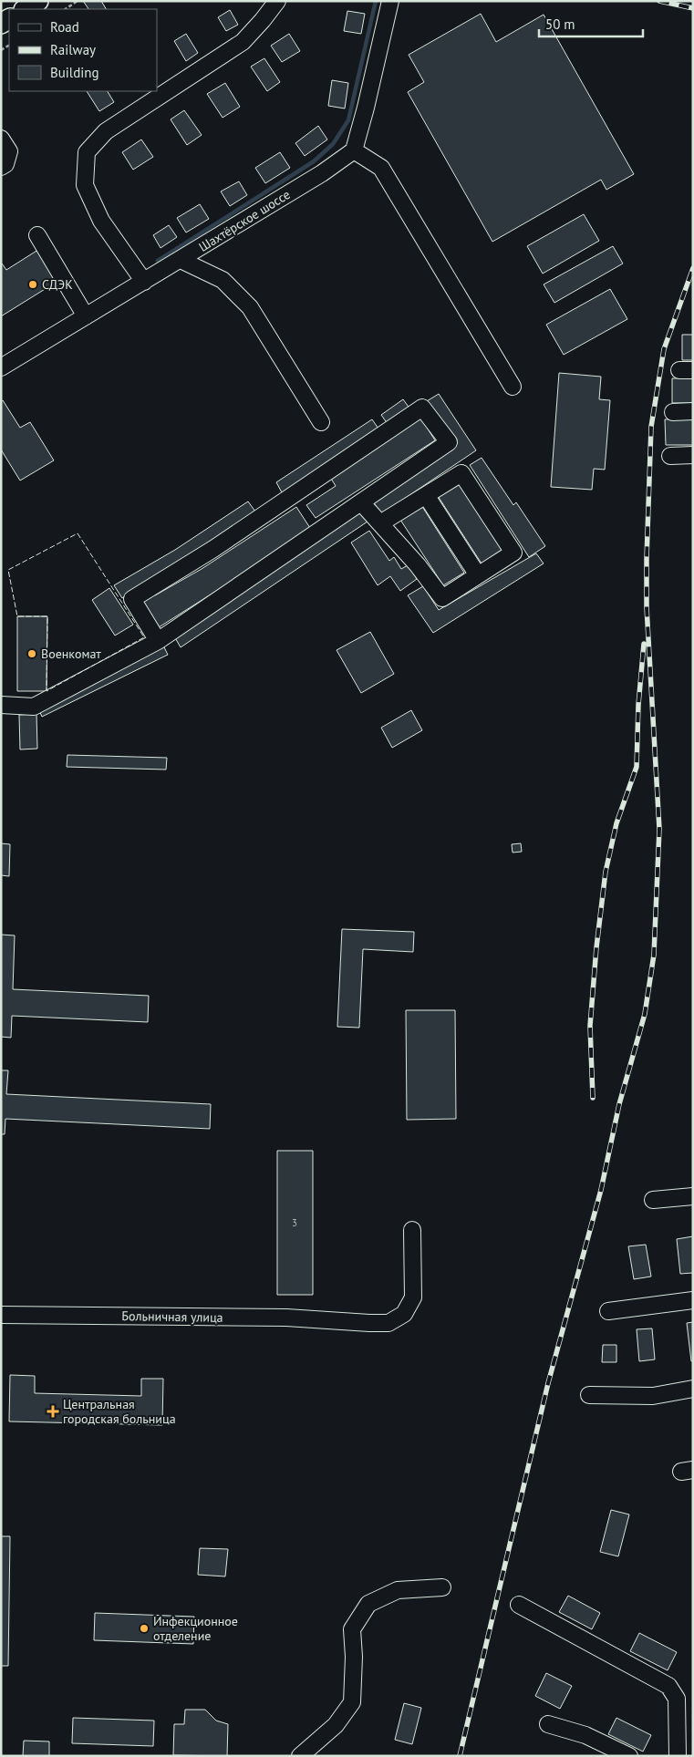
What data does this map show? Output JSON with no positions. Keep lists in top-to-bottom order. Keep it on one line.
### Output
{"streets":{"street":["Шахтёрское шоссе","Больничная улица"]},"places":{"other":["СДЭК","Военкомат","Инфекционное отделение"],"health":["Центральная городская больница"]},"house_numbers":["3"],"legend":["Road","Railway","Building"],"scale_bar":"50 m"}
